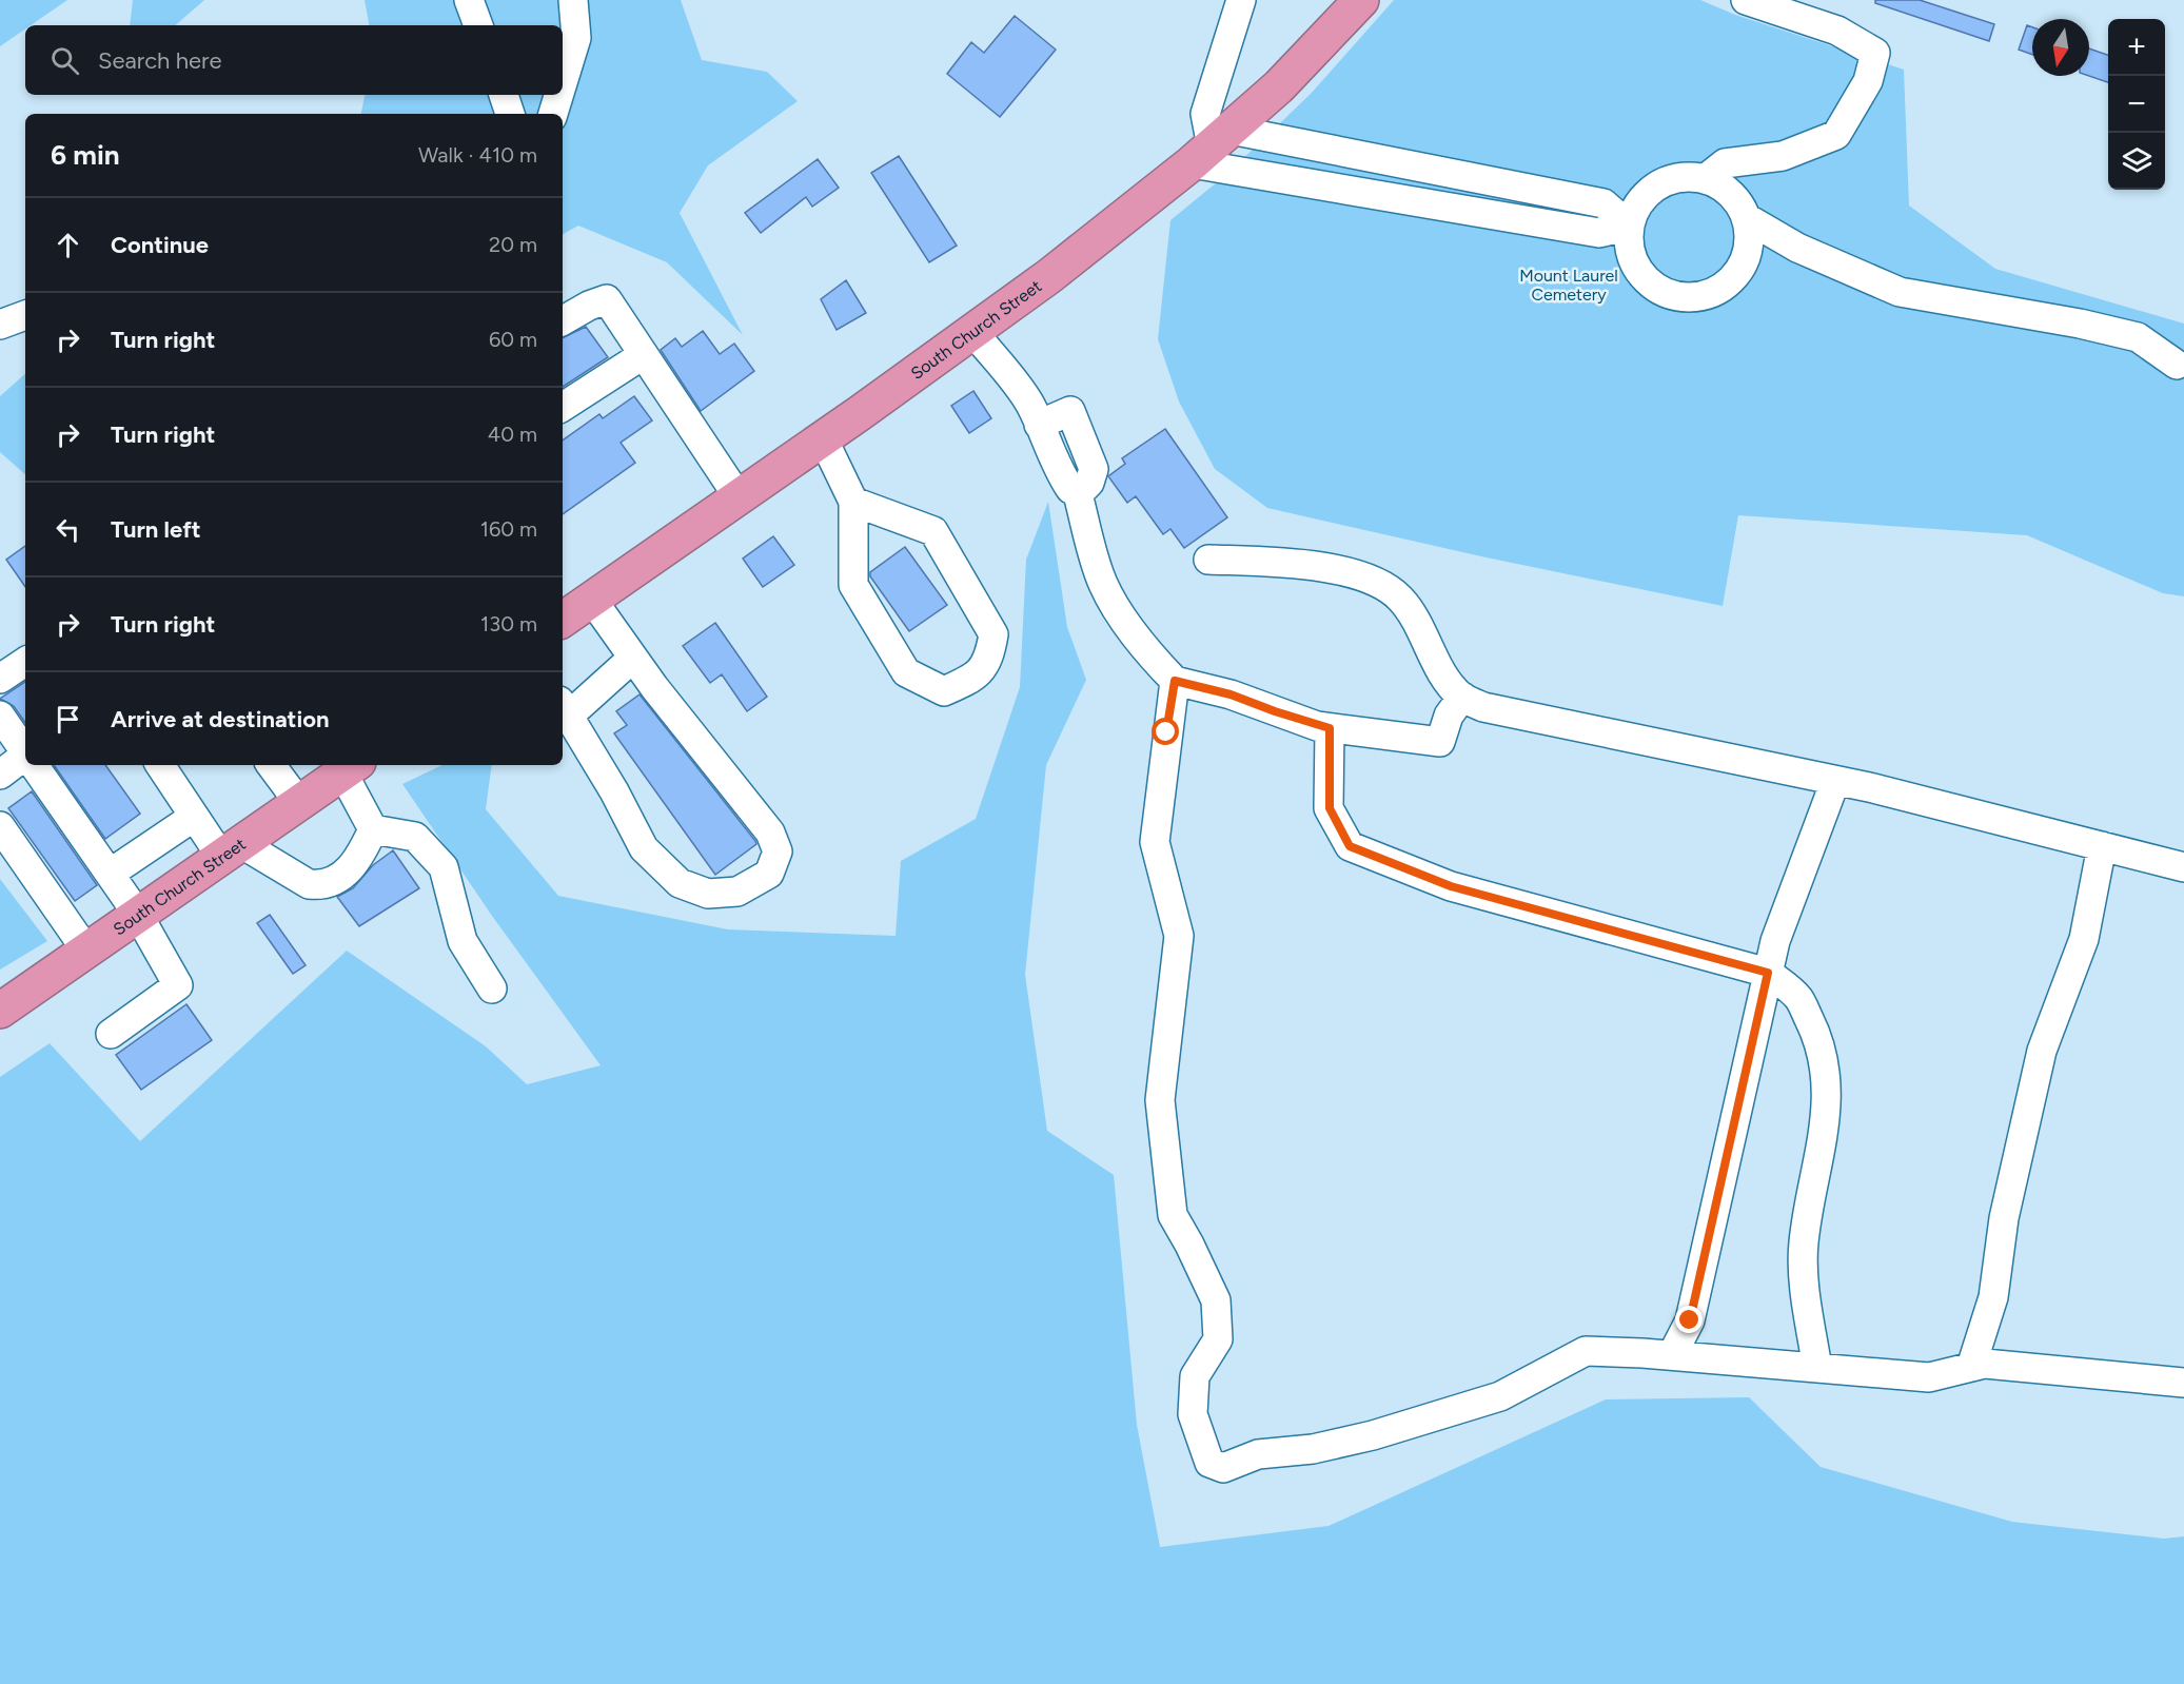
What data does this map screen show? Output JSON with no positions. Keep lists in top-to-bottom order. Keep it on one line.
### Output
{"streets":{"highway":["South Church Street"]},"parks":["Mount Laurel Cemetery"],"north":"bottom","page":{"map_buttons":["+","−"],"search":"Search here","heading":["6 min","Walk · 410 m"],"list":[["Continue","20 m"],["Turn right","60 m"],["Turn right","40 m"],["Turn left","160 m"],["Turn right","130 m"],"Arrive at destination"]}}
